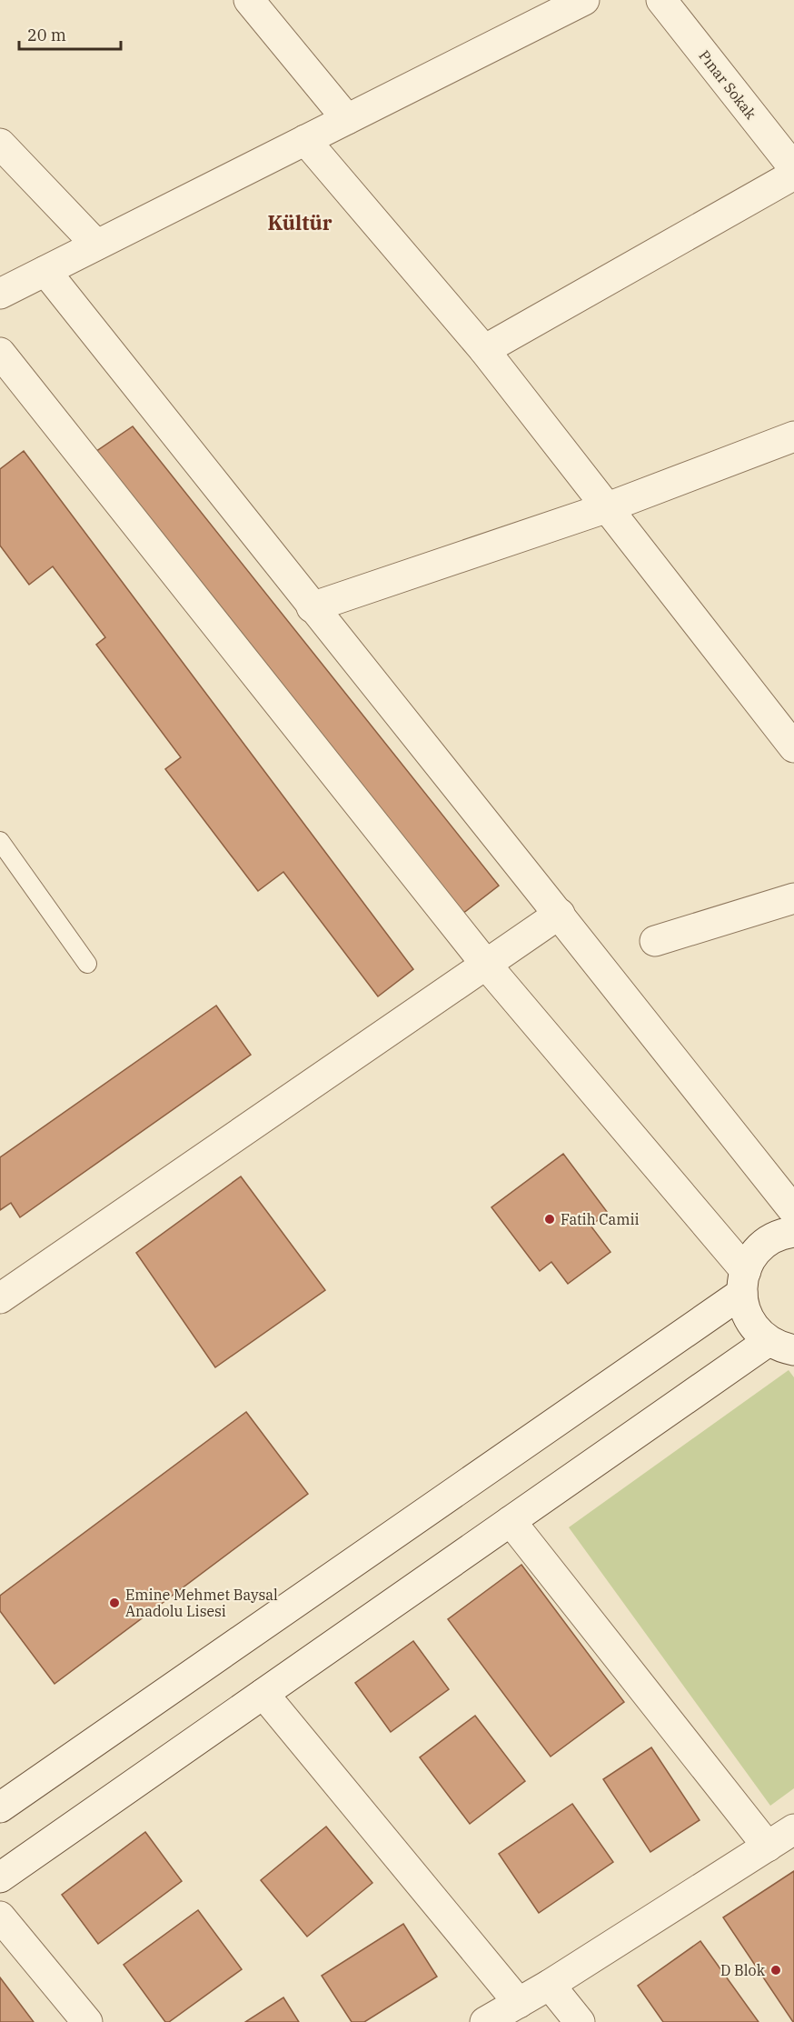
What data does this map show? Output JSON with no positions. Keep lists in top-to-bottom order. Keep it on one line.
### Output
{"streets":{"street":["Pınar Sokak"]},"districts":["Kültür"],"places":["Fatih Camii","Emine Mehmet Baysal Anadolu Lisesi","D Blok"],"scale_bar":"20 m"}
